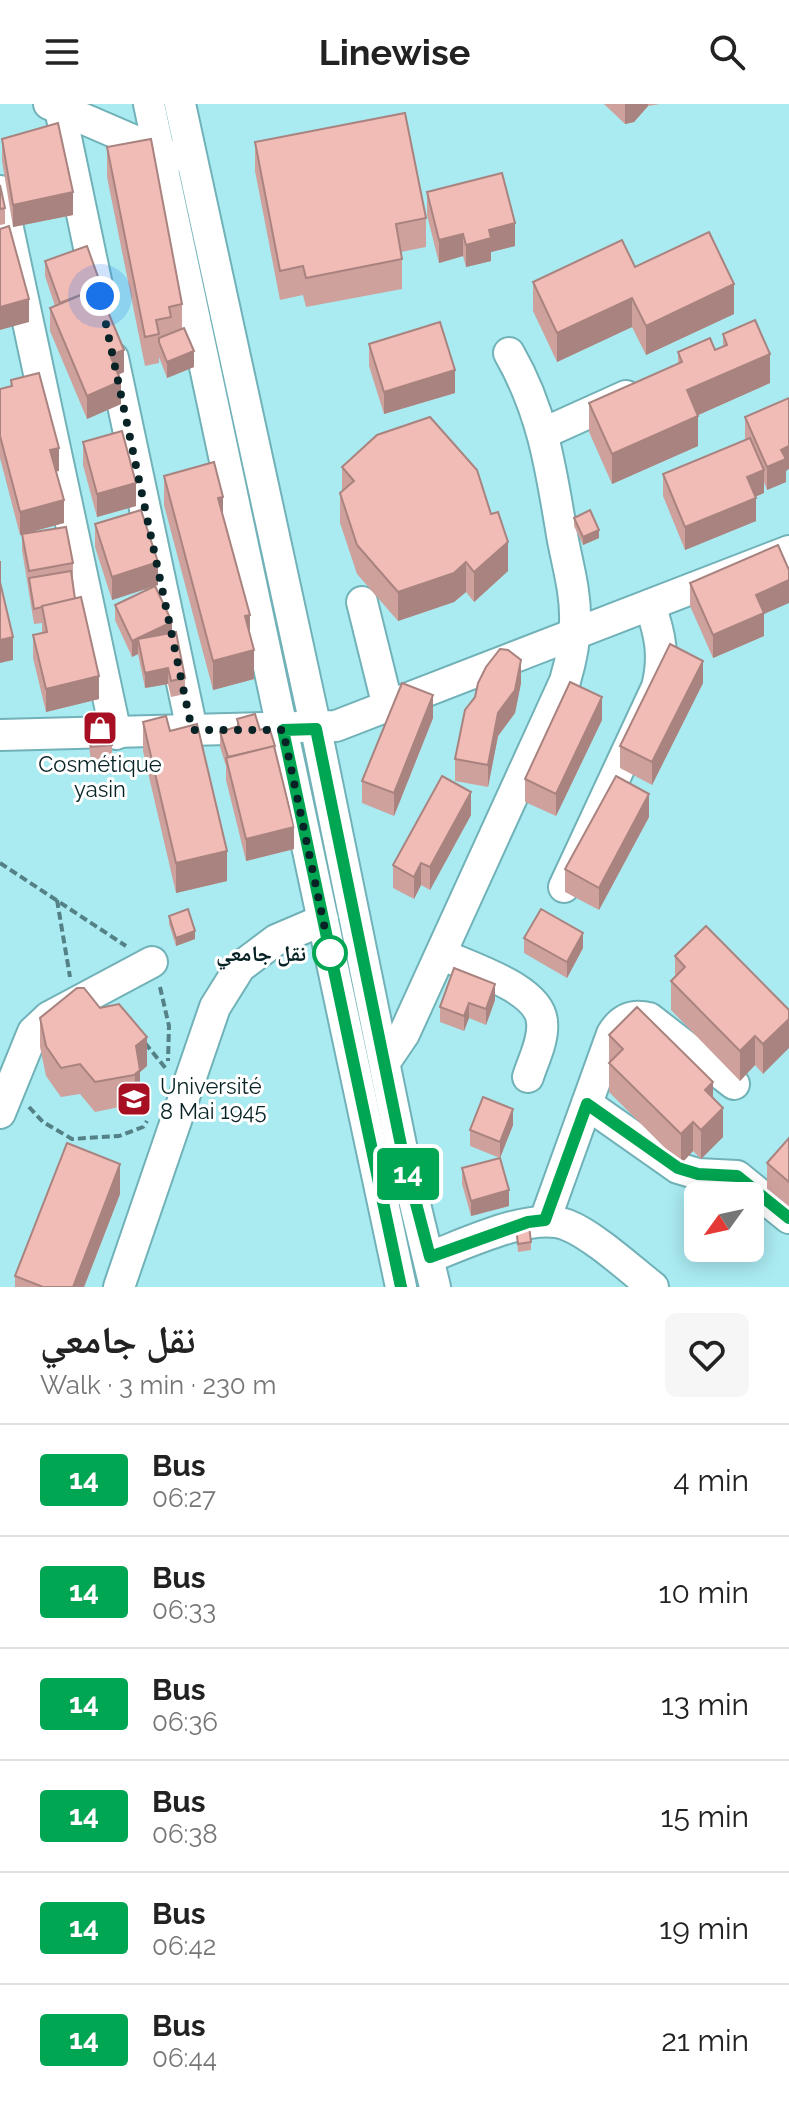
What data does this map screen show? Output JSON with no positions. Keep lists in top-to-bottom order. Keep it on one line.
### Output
{"places":{"shop":["Cosmétique yasin"],"other":["نقل جامعي"],"school or university":["Université 8 Mai 1945"]},"lines":["bus line 14"],"north":"bottom left","page":{"header":"Linewise","on_map":"14","heading":["نقل جامعي","Walk · 3 min · 230 m"],"list":[{"mark":"14","name":"Bus","note":"06:27","value":"4 min"},{"mark":"14","name":"Bus","note":"06:33","value":"10 min"},{"mark":"14","name":"Bus","note":"06:36","value":"13 min"},{"mark":"14","name":"Bus","note":"06:38","value":"15 min"},{"mark":"14","name":"Bus","note":"06:42","value":"19 min"},{"mark":"14","name":"Bus","note":"06:44","value":"21 min"}]}}
